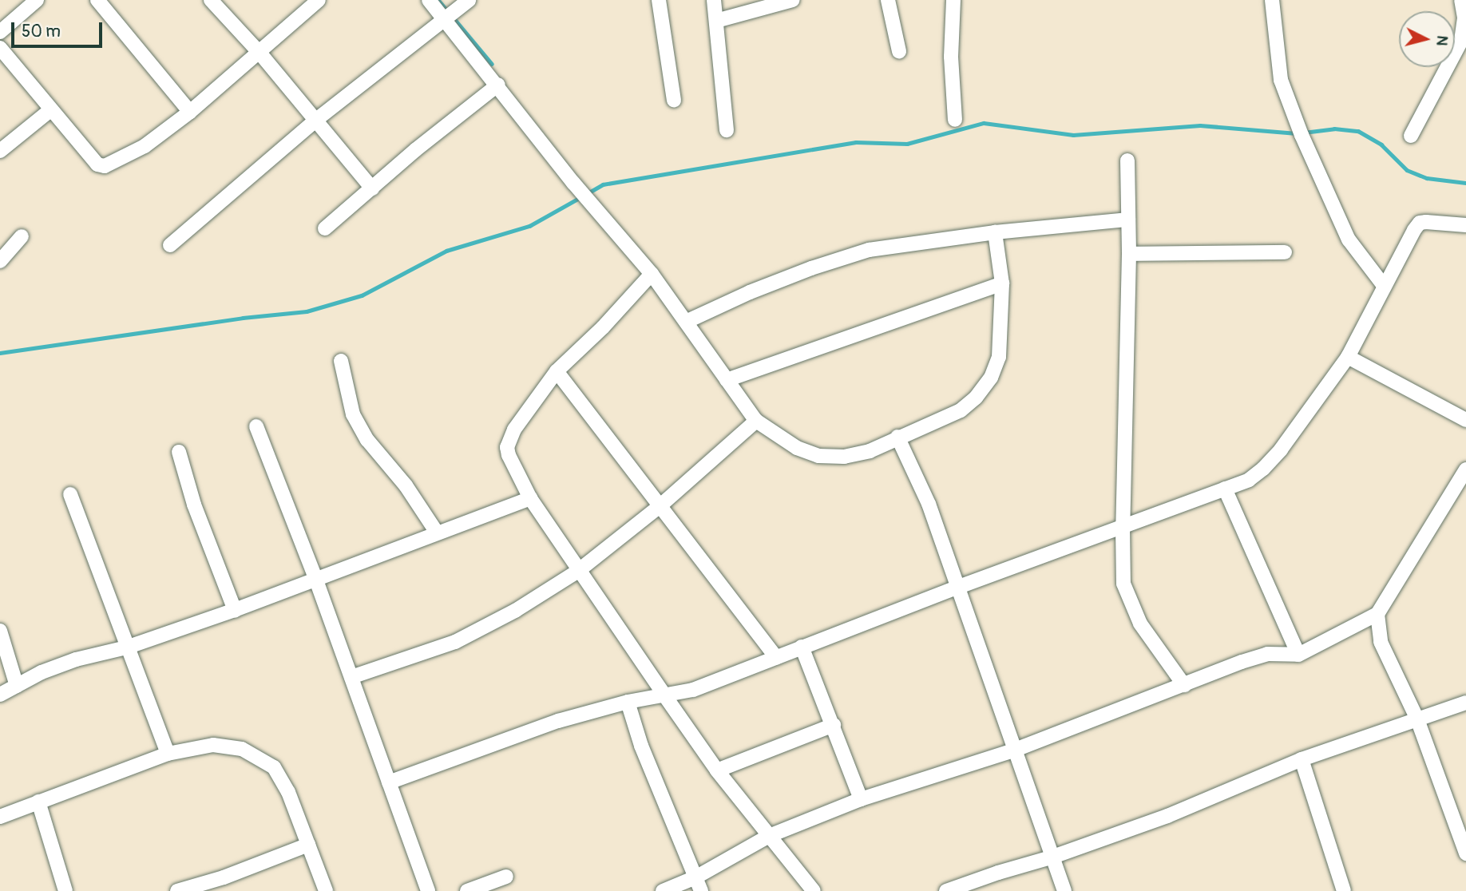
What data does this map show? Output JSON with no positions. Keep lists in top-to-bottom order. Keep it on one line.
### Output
{"scale_bar":"50 m","north":"right"}
